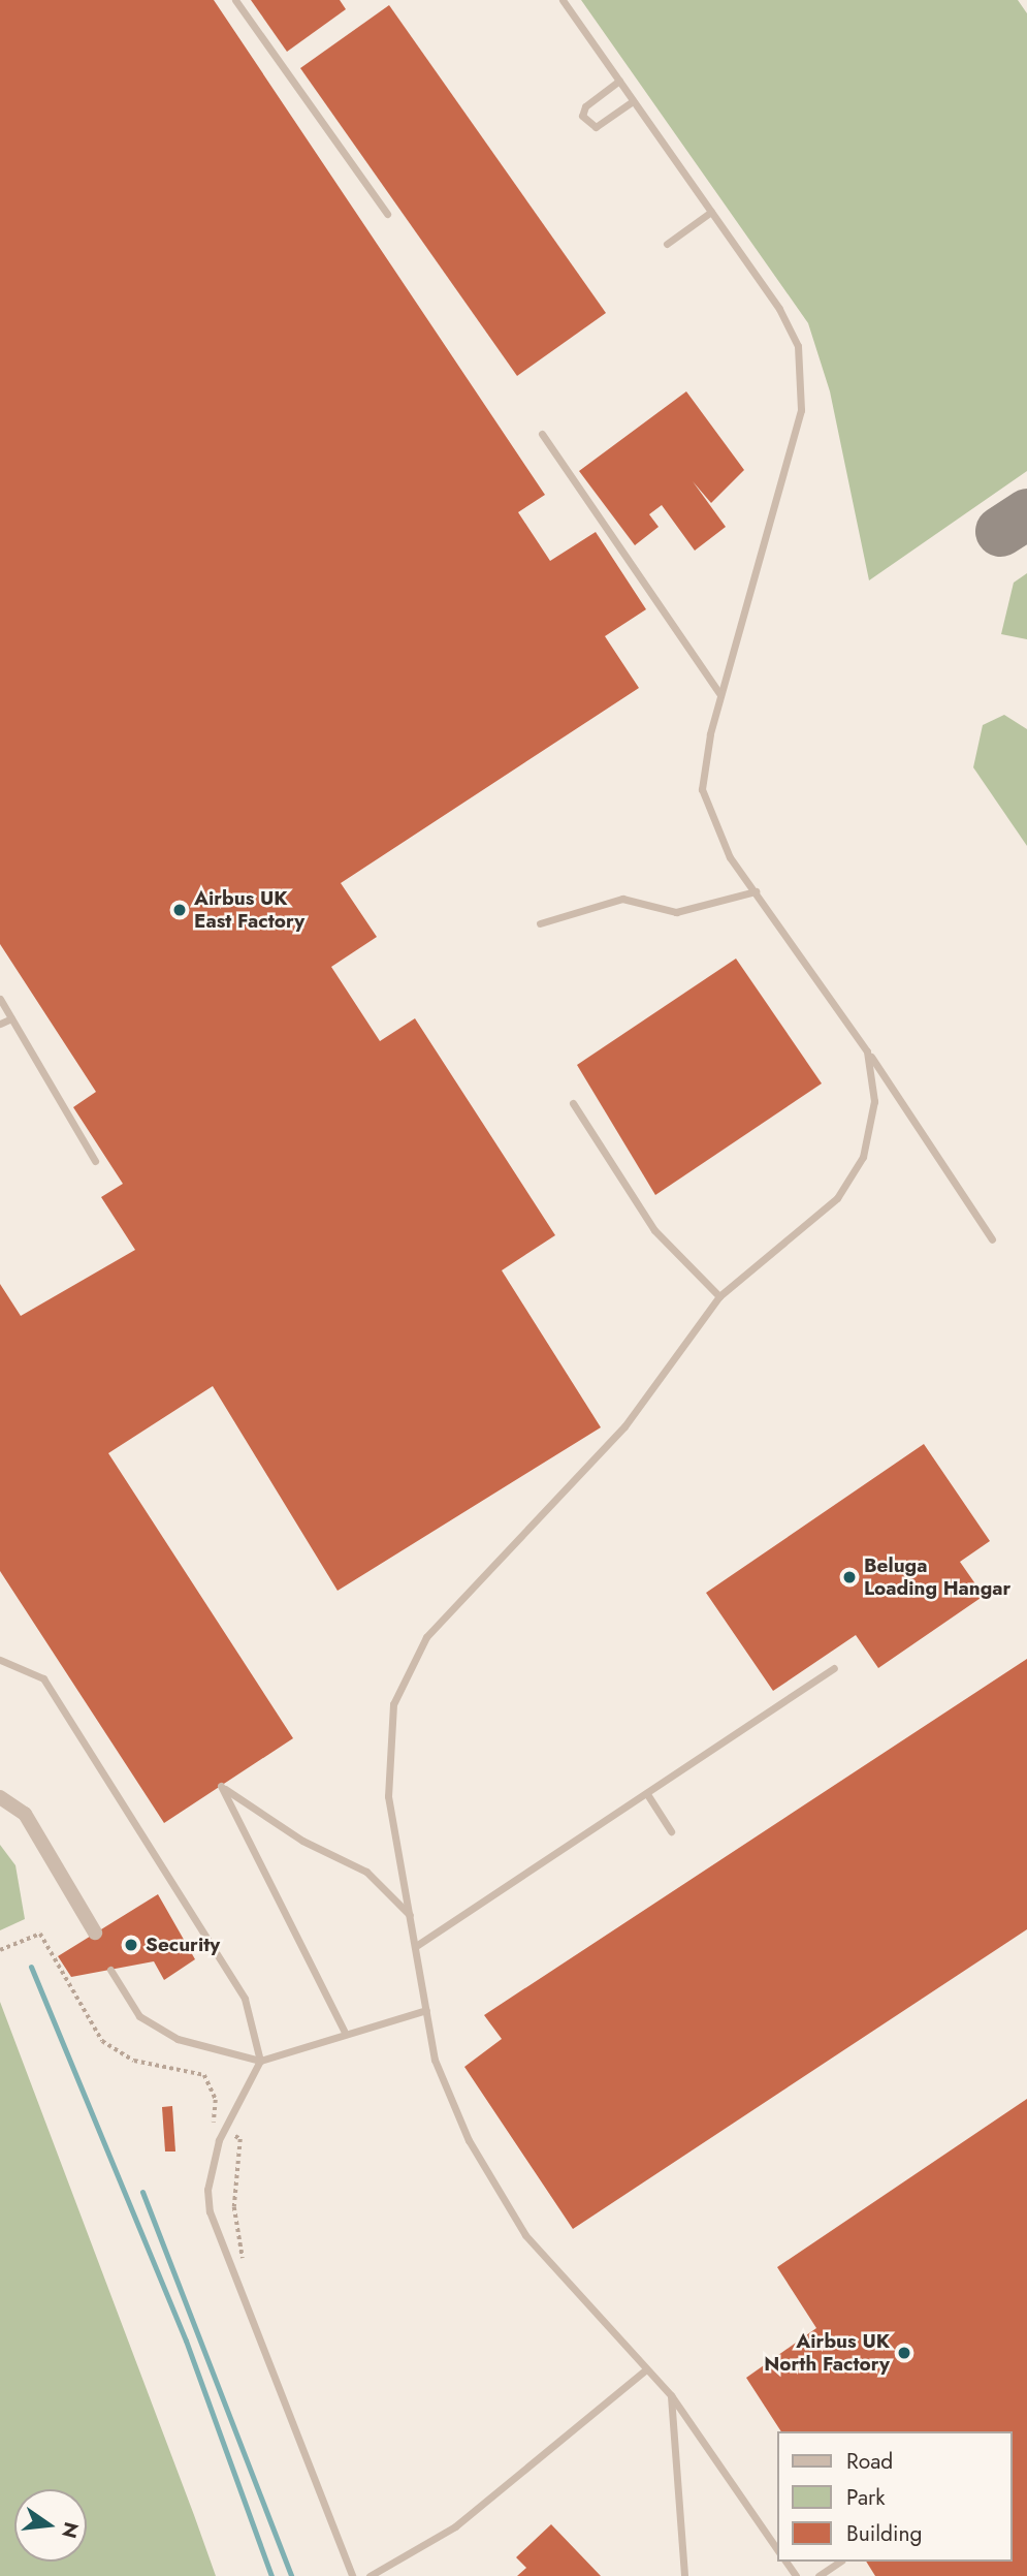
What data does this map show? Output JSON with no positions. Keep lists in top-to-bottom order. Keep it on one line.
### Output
{"places":["Airbus UK East Factory","Beluga Loading Hangar","Security","Airbus UK North Factory"],"legend":["Road","Park","Building"],"north":"right"}
